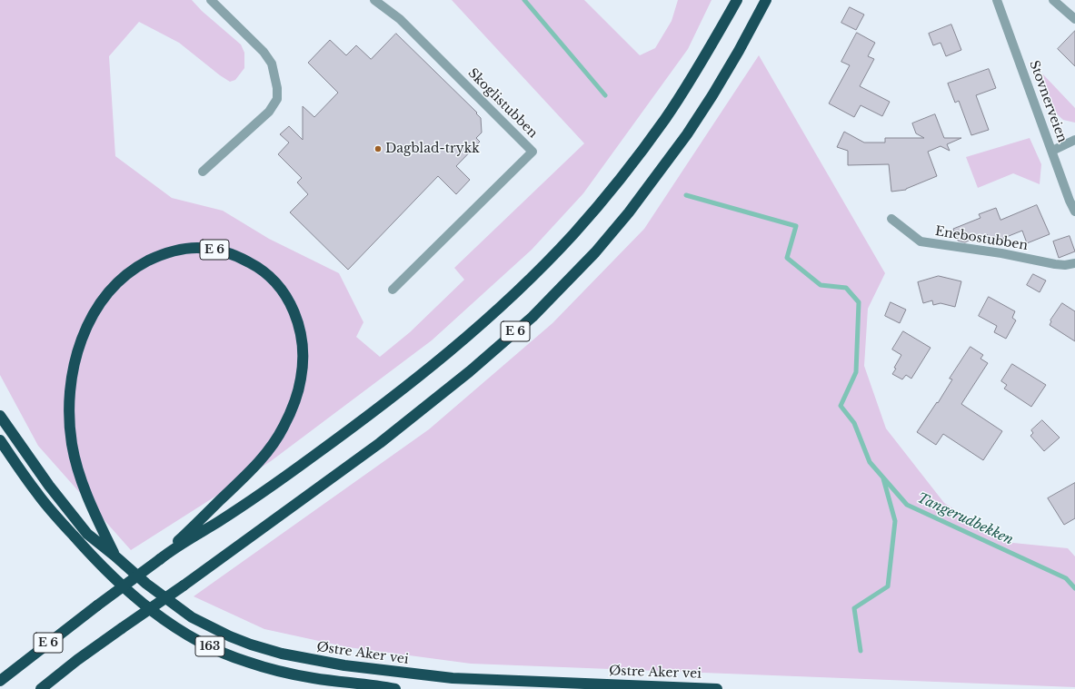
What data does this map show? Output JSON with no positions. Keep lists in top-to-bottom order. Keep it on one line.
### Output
{"streets":{"highway":["E 6","163","Østre Aker vei"],"street":["Stovnerveien","Skoglistubben","Enebostubben"]},"crossings":[["E 6","Østre Aker vei"]],"water":["Tangerudbekken"],"places":["Dagblad-trykk"]}
